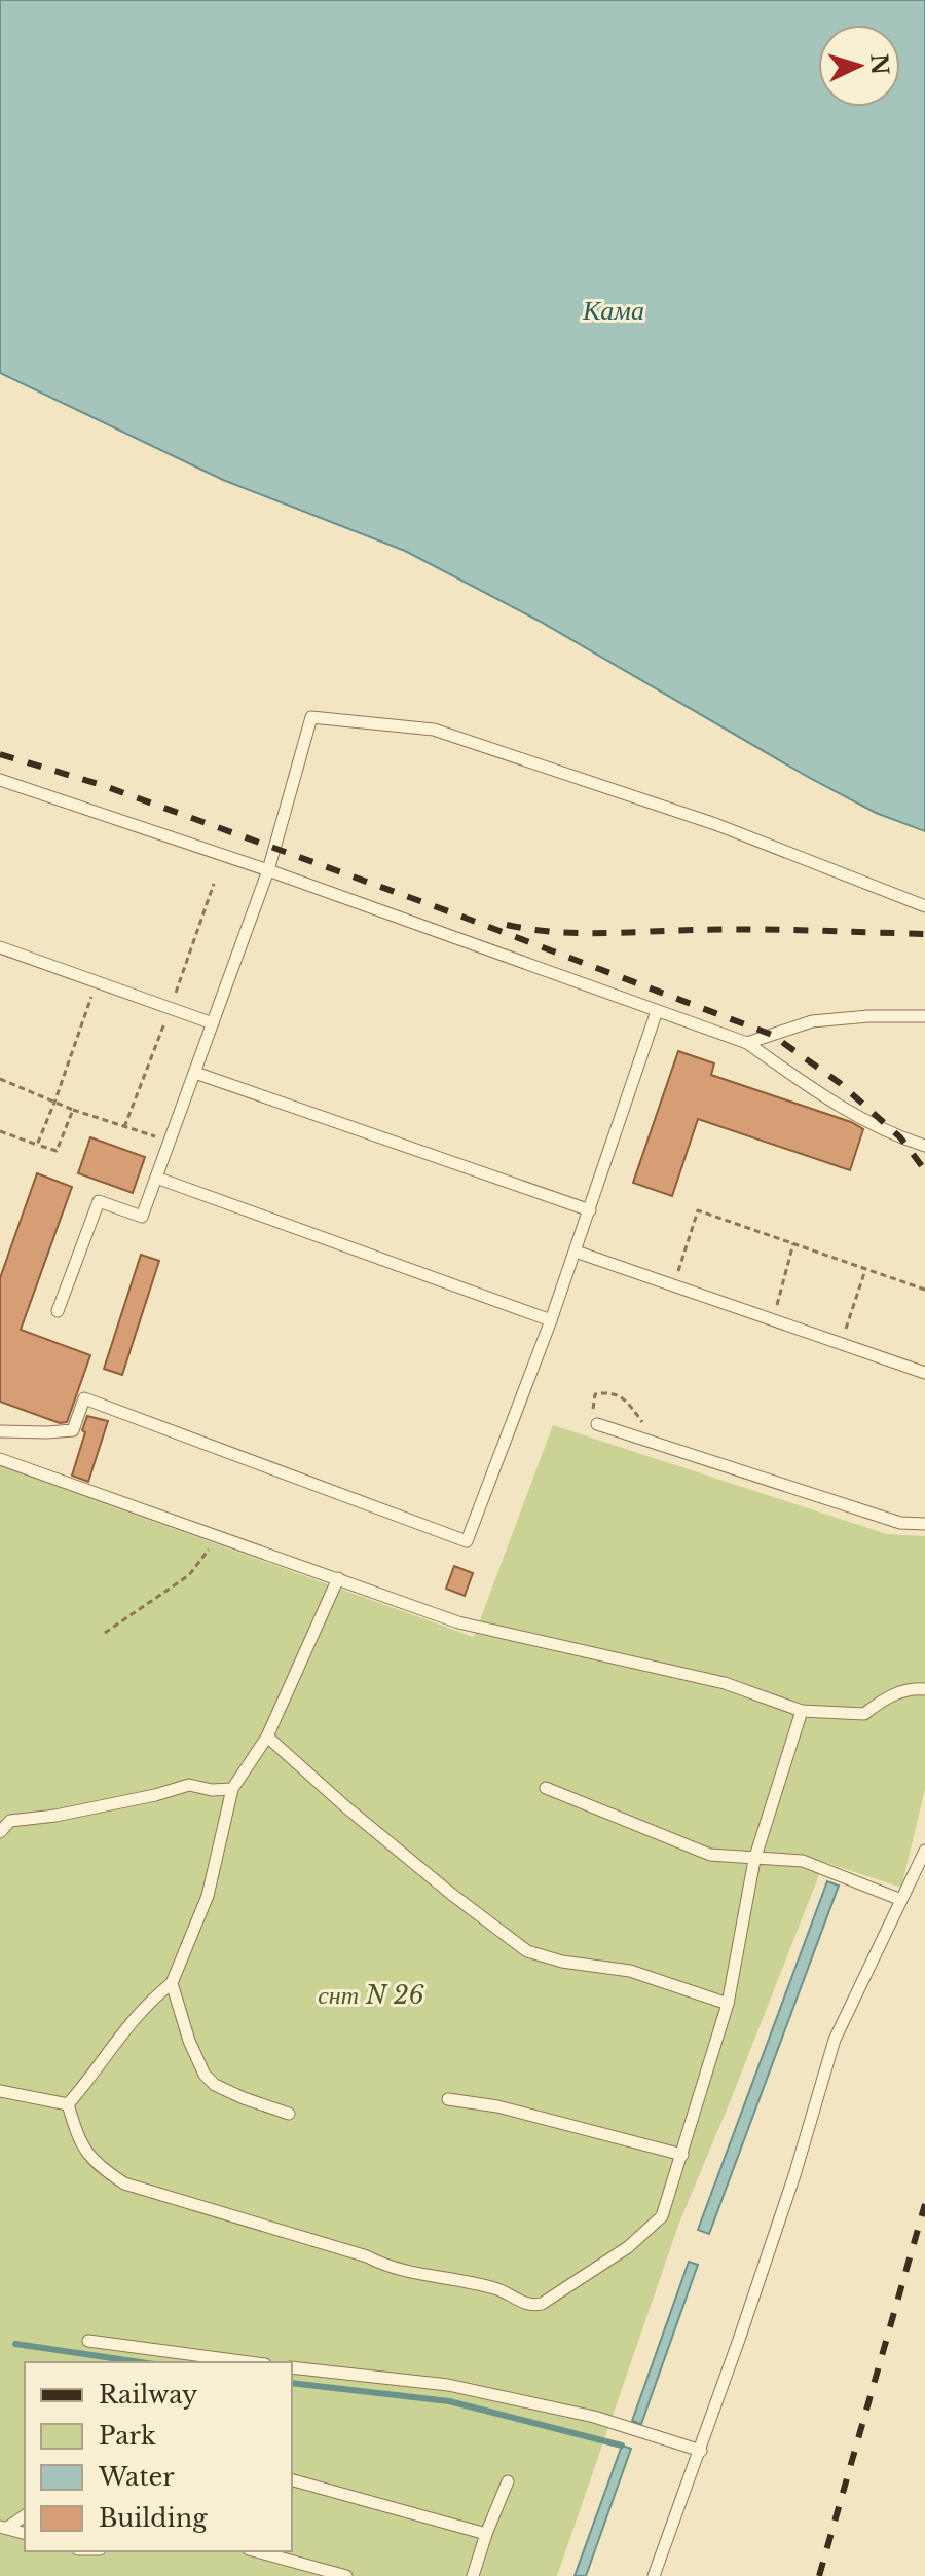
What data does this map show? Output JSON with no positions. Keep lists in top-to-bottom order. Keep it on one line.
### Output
{"water":["Кама"],"parks":["снт N 26"],"legend":["Railway","Park","Water","Building"],"north":"right"}
